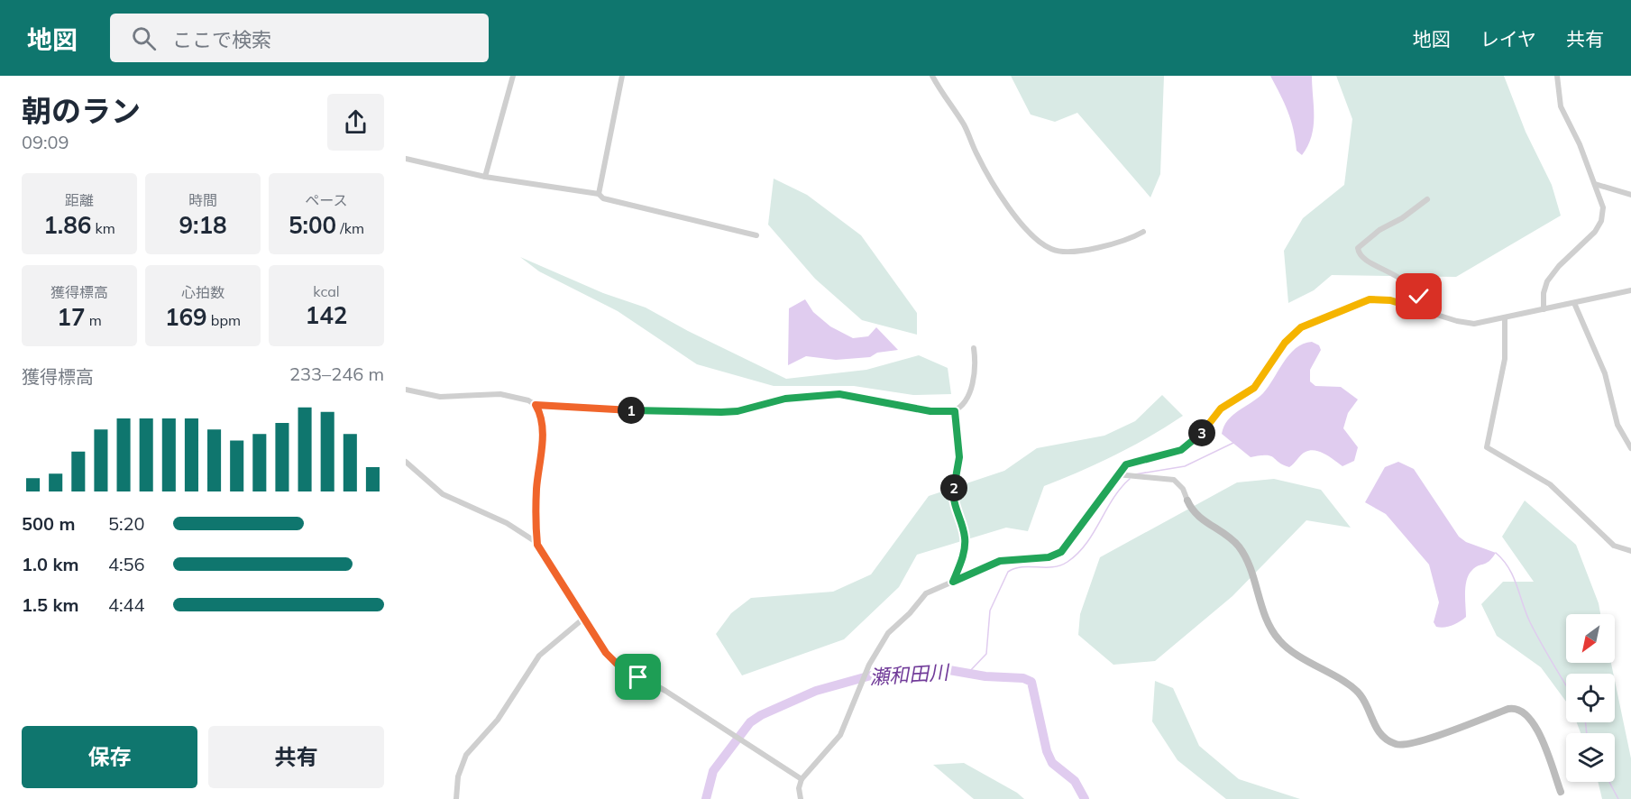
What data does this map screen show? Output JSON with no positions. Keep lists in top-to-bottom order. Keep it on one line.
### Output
{"water":["瀬和田川"],"north":"bottom left","page":{"header":"地図","search":"ここで検索","nav":["地図","レイヤ","共有"],"heading":["朝のラン","09:09"],"stats":[["距離","1.86 km"],["時間","9:18"],["ペース","5:00 /km"],["獲得標高","17 m"],["心拍数","169 bpm"],["kcal","142"]],"chart":["獲得標高","233–246 m"],"pins":["1","3","2"],"list":[{"name":"500 m","note":"5:20"},{"name":"1.0 km","note":"4:56"},{"name":"1.5 km","note":"4:44"}],"buttons":["保存","共有"]}}
